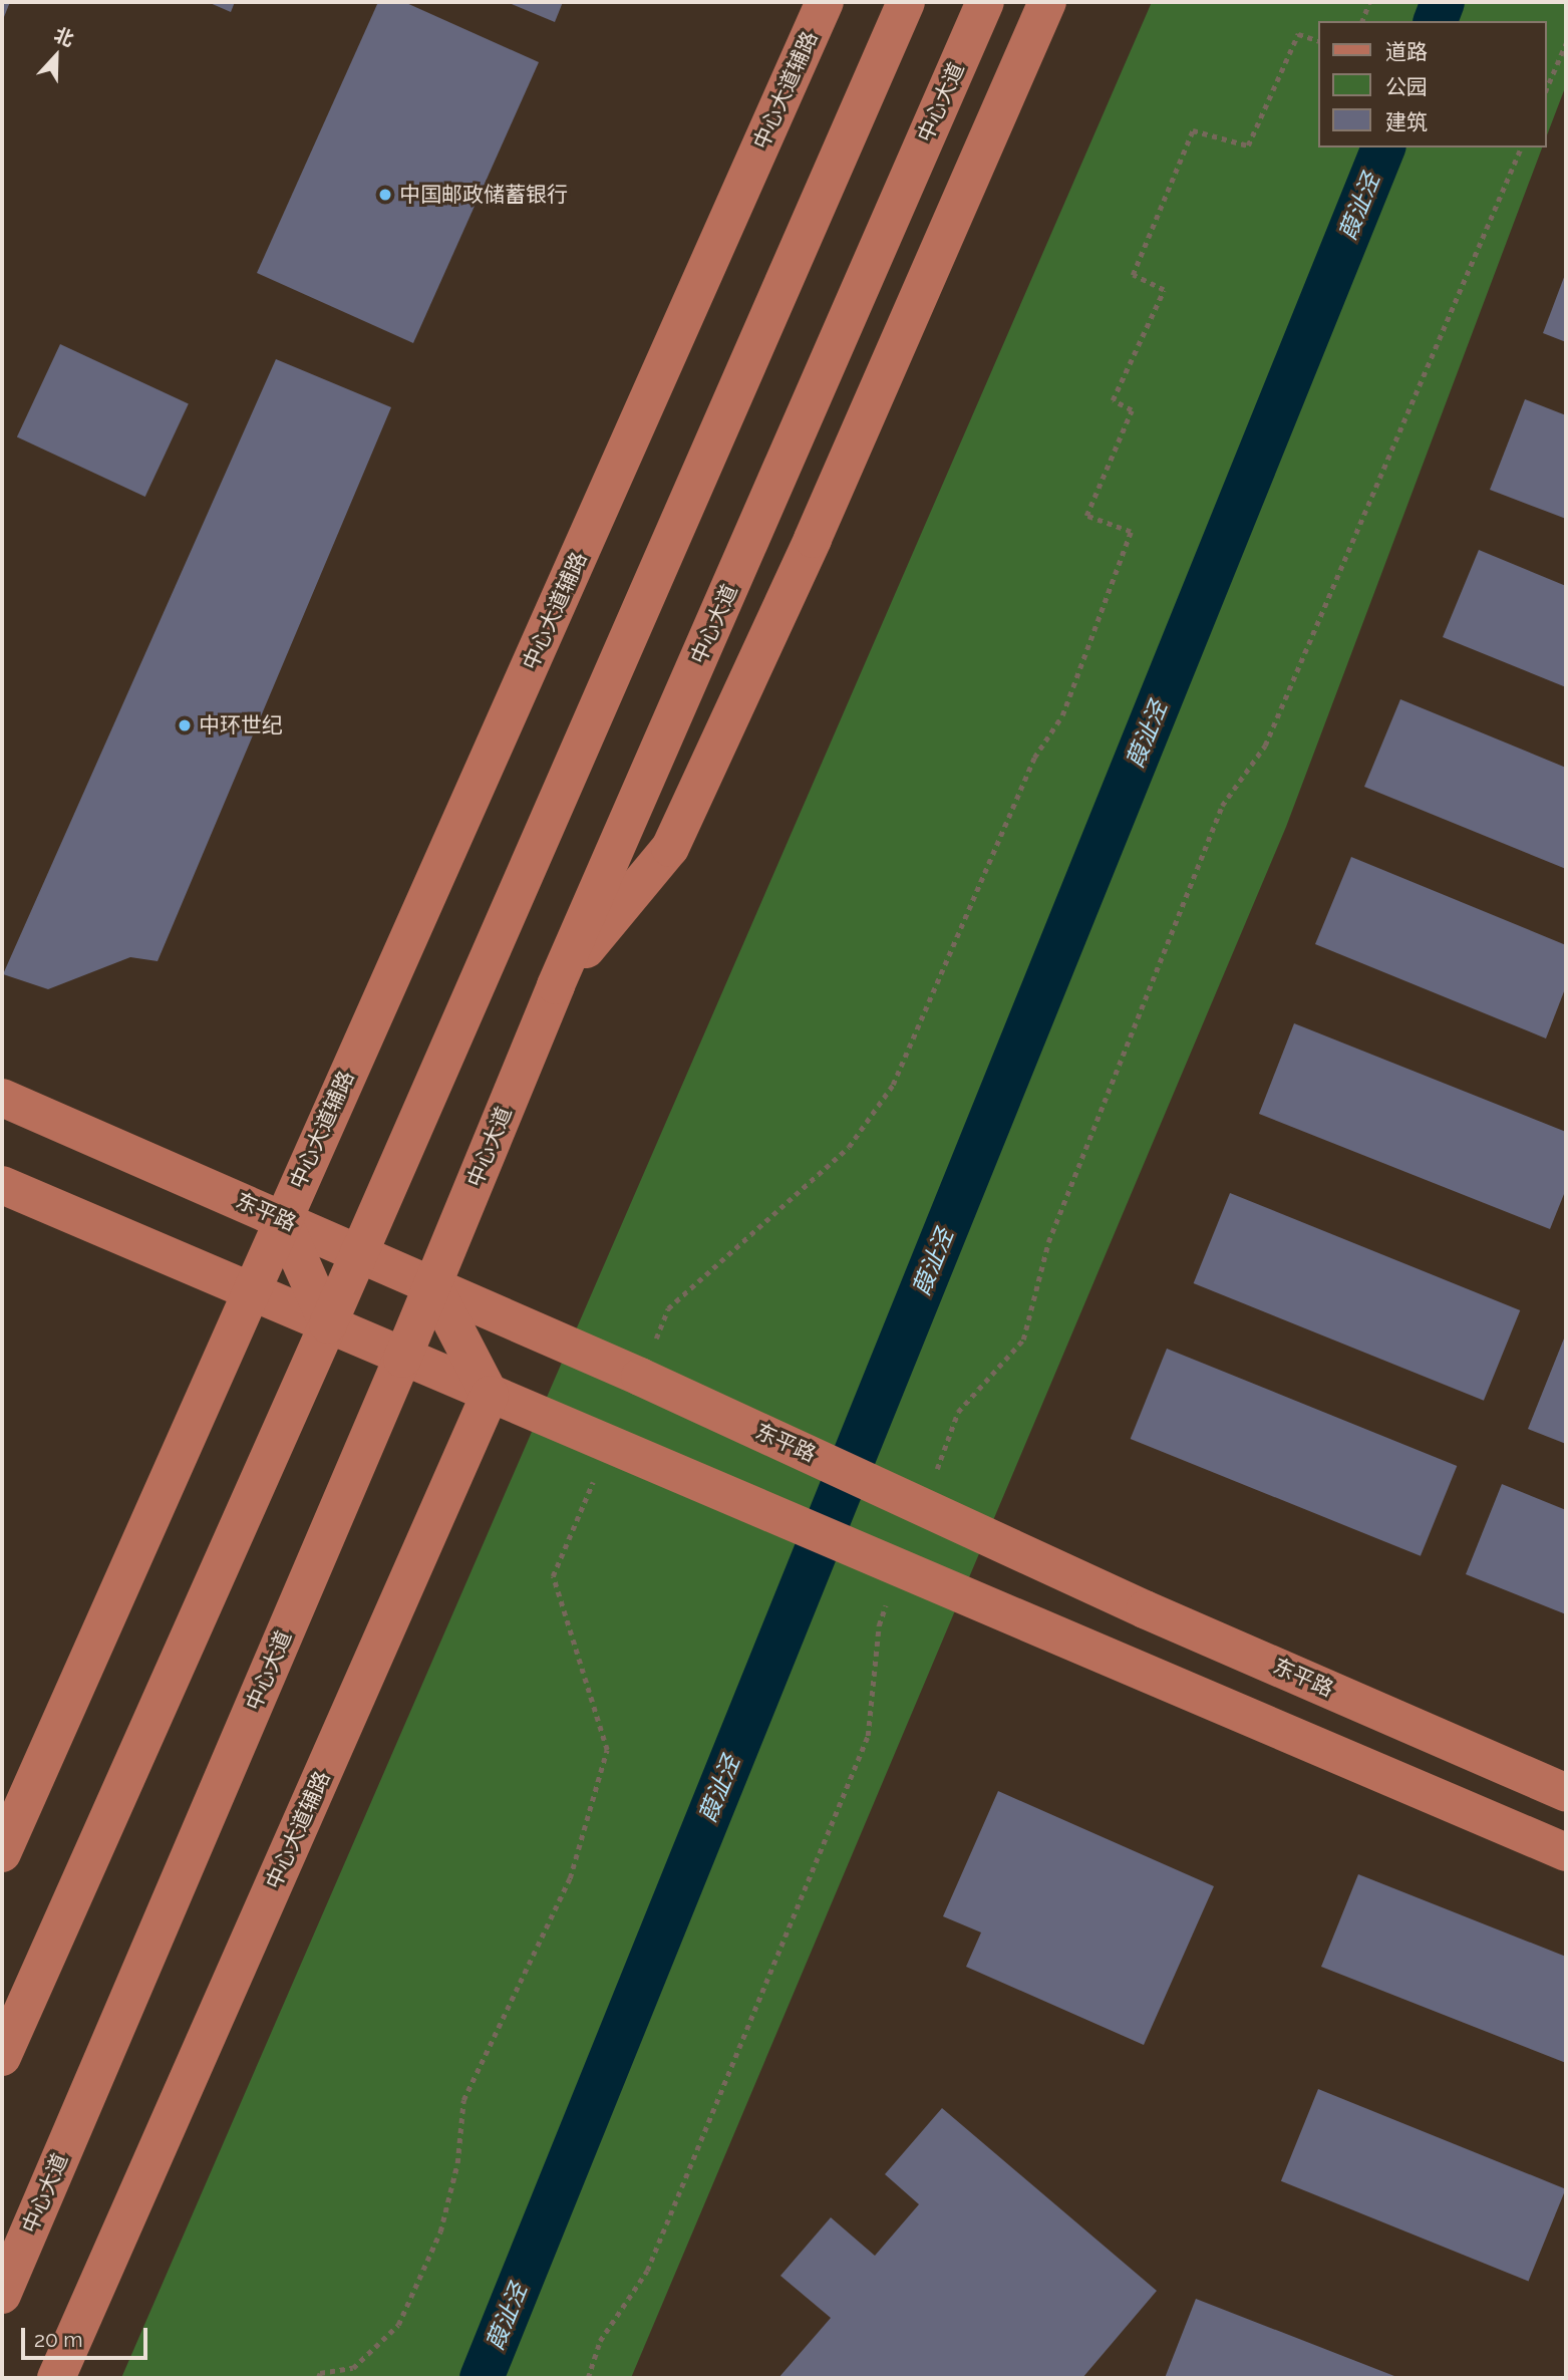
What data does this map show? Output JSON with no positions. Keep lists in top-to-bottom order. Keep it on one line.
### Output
{"streets":{"main road":["中心大道辅路","中心大道","东平路"]},"crossings":[["中心大道辅路","东平路"],["中心大道","东平路"]],"water":["葭沚泾"],"places":["中国邮政储蓄银行","中环世纪"],"legend":["道路","公园","建筑"],"scale_bar":"20 m","north":"top"}
